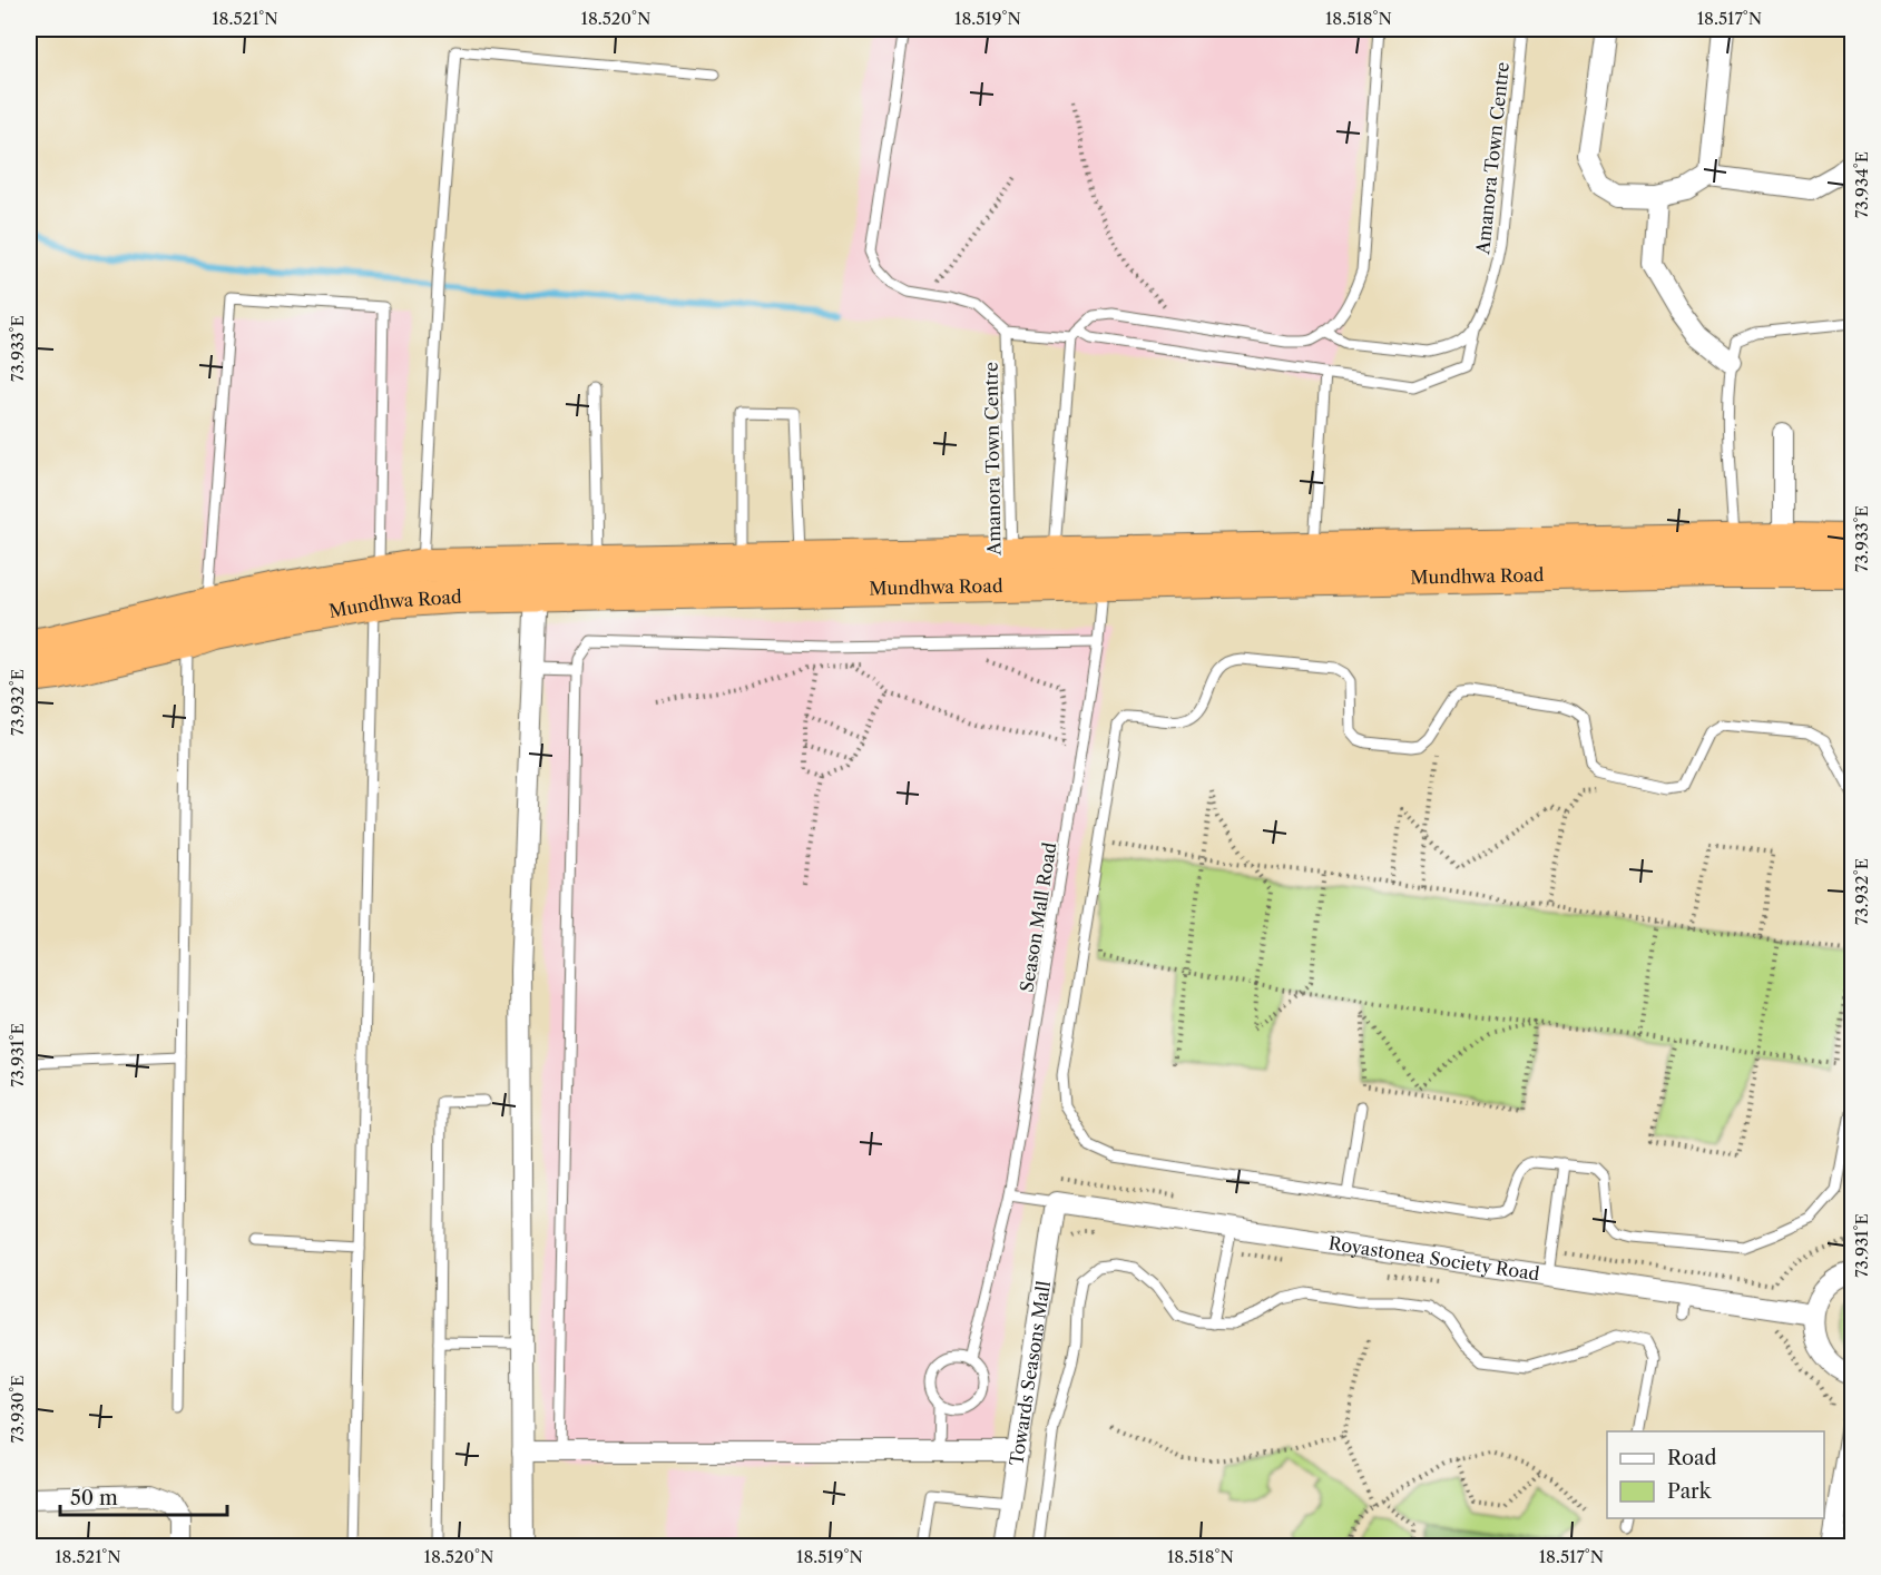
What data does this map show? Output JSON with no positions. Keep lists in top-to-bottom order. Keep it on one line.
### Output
{"streets":{"highway":["Mundhwa Road"],"street":["Royastonea Society Road","Towards Seasons Mall"],"lane":["Amanora Town Centre","Season Mall Road"]},"crossings":[["Amanora Town Centre","Mundhwa Road"],["Mundhwa Road","Season Mall Road"],["Royastonea Society Road","Towards Seasons Mall"]],"legend":["Road","Park"],"scale_bar":"50 m","coordinates":["18.521°N","18.520°N","18.519°N","18.518°N","18.517°N","73.934°E","73.933°E","73.932°E","73.931°E","73.930°E"]}
